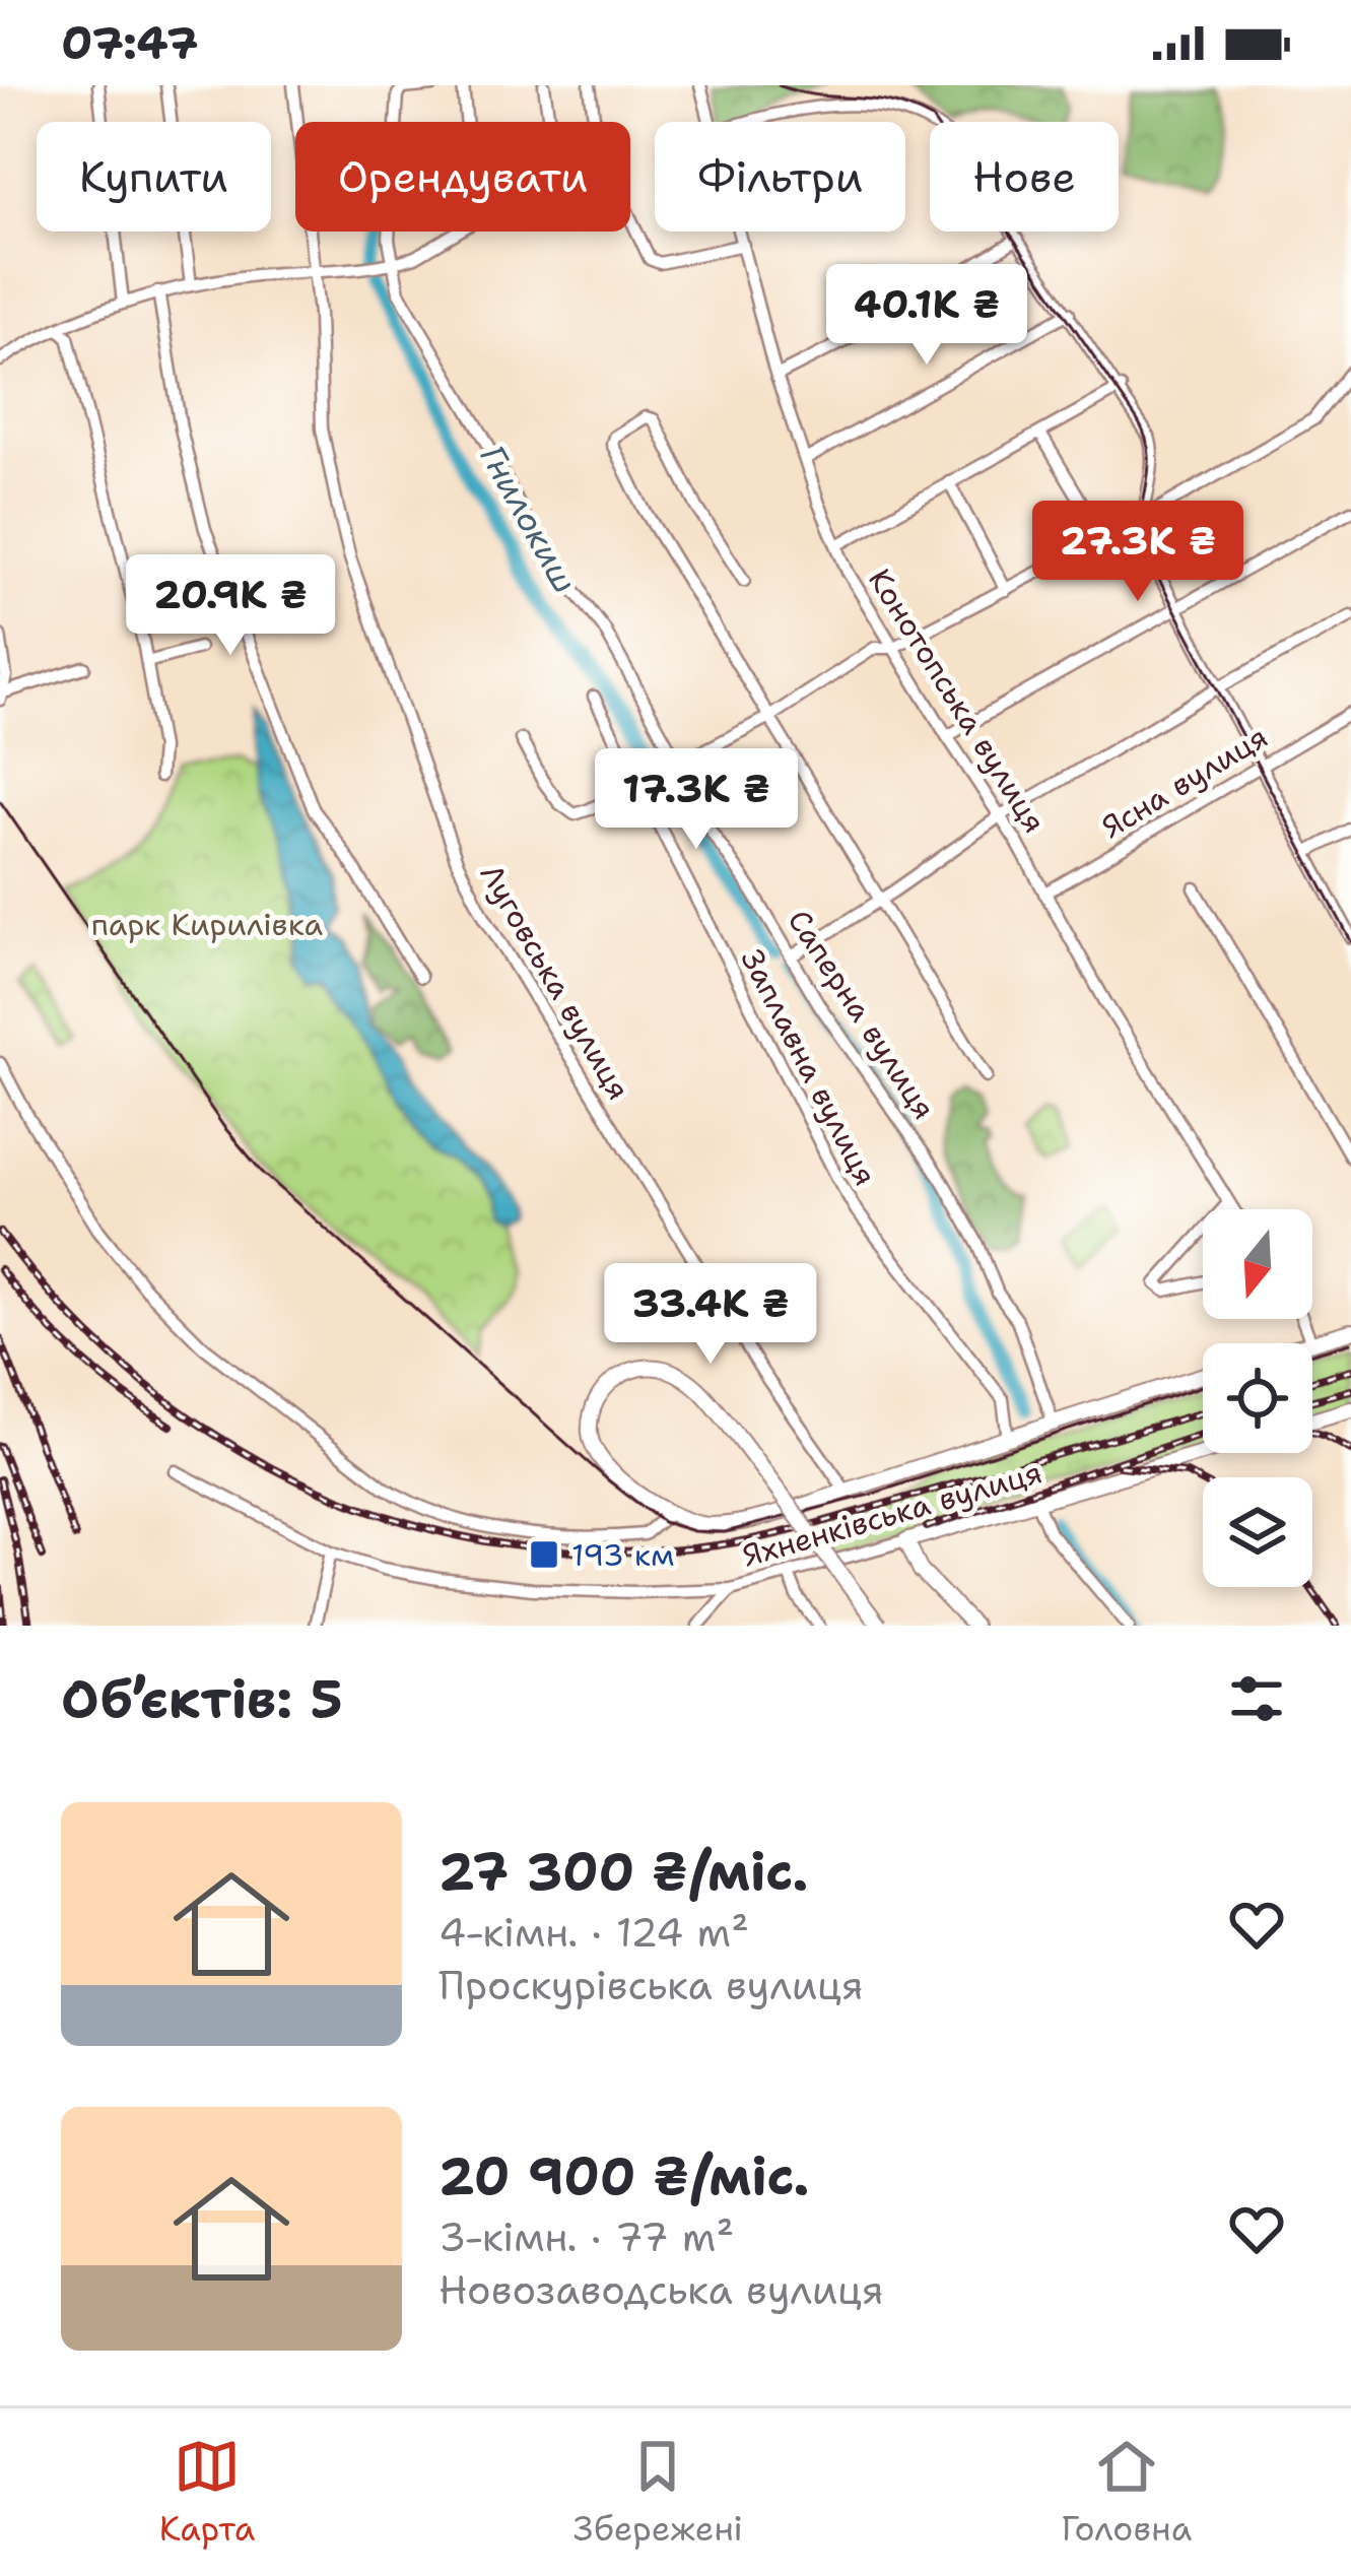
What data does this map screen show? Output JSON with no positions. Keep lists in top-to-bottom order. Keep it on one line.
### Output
{"streets":{"main road":["Яхненківська вулиця"],"street":["Конотопська вулиця","Ясна вулиця","Луговська вулиця","Саперна вулиця","Заплавна вулиця"]},"crossings":[["Конотопська вулиця","Ясна вулиця"]],"water":["Гнилокиш"],"parks":["парк Кирилівка"],"places":{"transit":["193 км"]},"north":"bottom","page":{"status":"07:47","chip":["Купити","Орендувати","Фільтри","Нове"],"price":["40.1K ₴","27.3K ₴","20.9K ₴","17.3K ₴","33.4K ₴"],"heading":"Об’єктів: 5","list":[{"name":"27 300 ₴/міс.","note":"4-кімн. · 124 m² · Проскурівська вулиця"},{"name":"20 900 ₴/міс.","note":"3-кімн. · 77 m² · Новозаводська вулиця"}],"tabs":["Карта","Збережені","Головна"]}}
